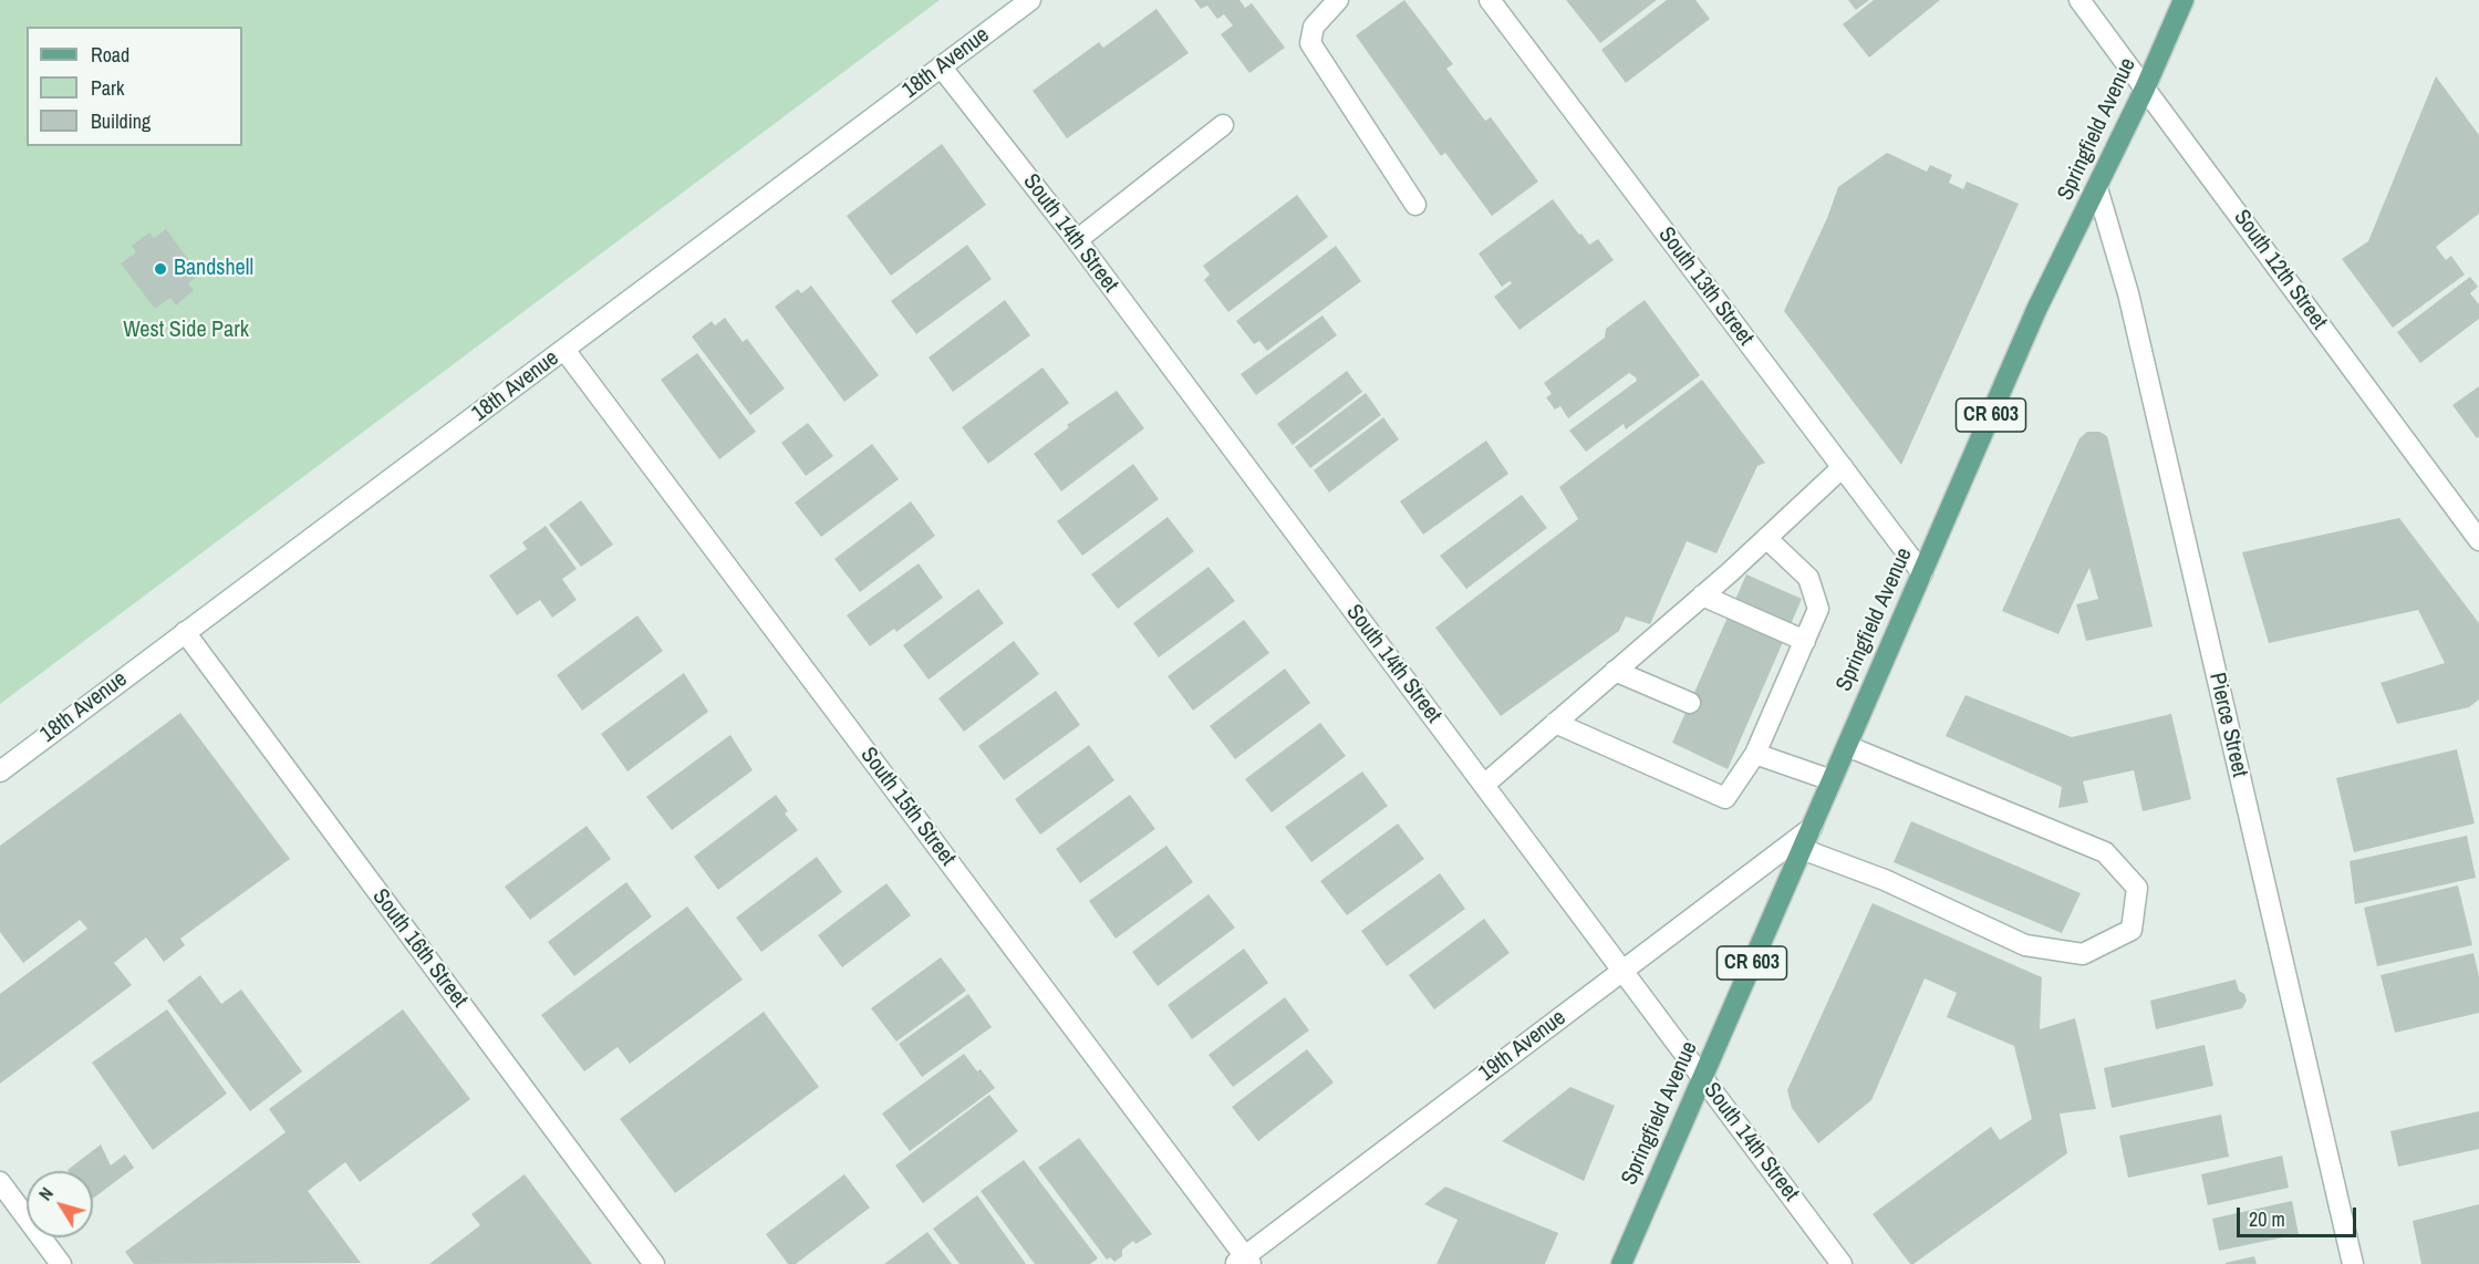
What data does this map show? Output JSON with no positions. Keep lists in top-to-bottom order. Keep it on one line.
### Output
{"streets":{"main road":["Springfield Avenue","CR 603"],"street":["18th Avenue","South 14th Street","South 12th Street","South 13th Street","Pierce Street","South 15th Street","South 16th Street","19th Avenue"]},"crossings":[["18th Avenue","South 14th Street"],["18th Avenue","South 15th Street"],["18th Avenue","South 16th Street"],["Springfield Avenue","South 14th Street"],["Springfield Avenue","South 12th Street"],["Springfield Avenue","South 13th Street"],["Springfield Avenue","Pierce Street"],["Springfield Avenue","19th Avenue"],["South 14th Street","19th Avenue"],["South 15th Street","19th Avenue"]],"parks":["West Side Park"],"places":["Bandshell"],"legend":["Road","Park","Building"],"scale_bar":"20 m","north":"top left"}
